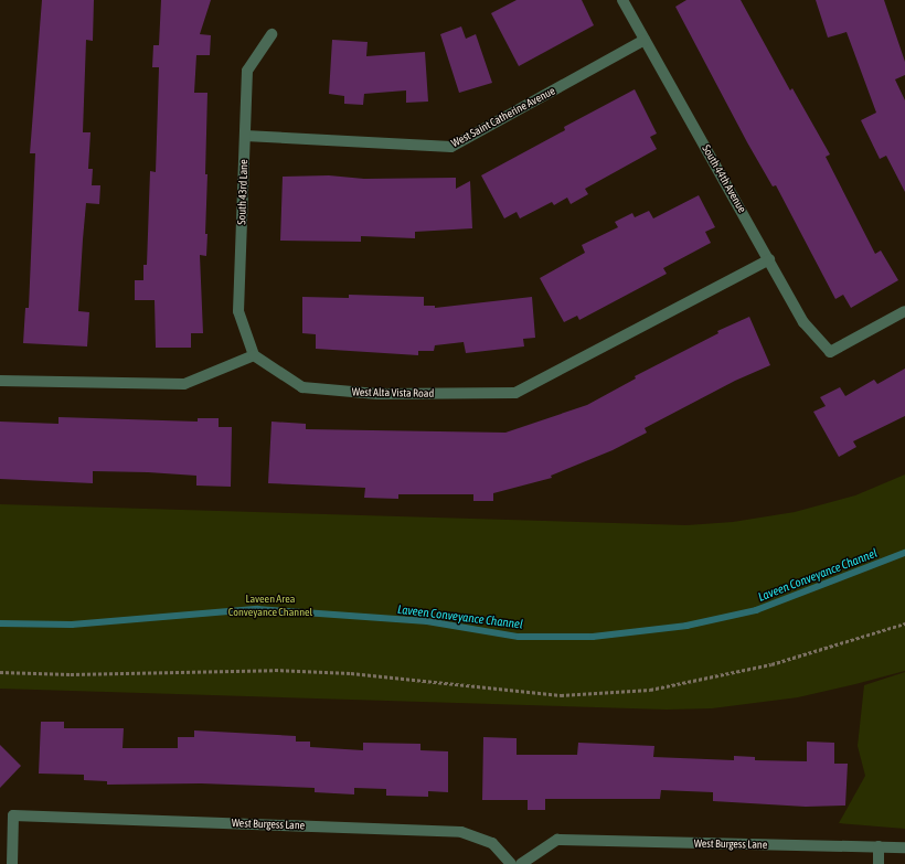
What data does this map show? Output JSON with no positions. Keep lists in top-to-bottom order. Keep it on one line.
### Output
{"streets":{"street":["West Saint Catherine Avenue","South 44th Avenue","South 43rd Lane","West Alta Vista Road","West Burgess Lane"]},"crossings":[["West Saint Catherine Avenue","South 44th Avenue"],["West Saint Catherine Avenue","South 43rd Lane"],["South 44th Avenue","West Alta Vista Road"],["South 43rd Lane","West Alta Vista Road"]],"water":["Laveen Conveyance Channel"],"parks":["Laveen Area Conveyance Channel"]}
